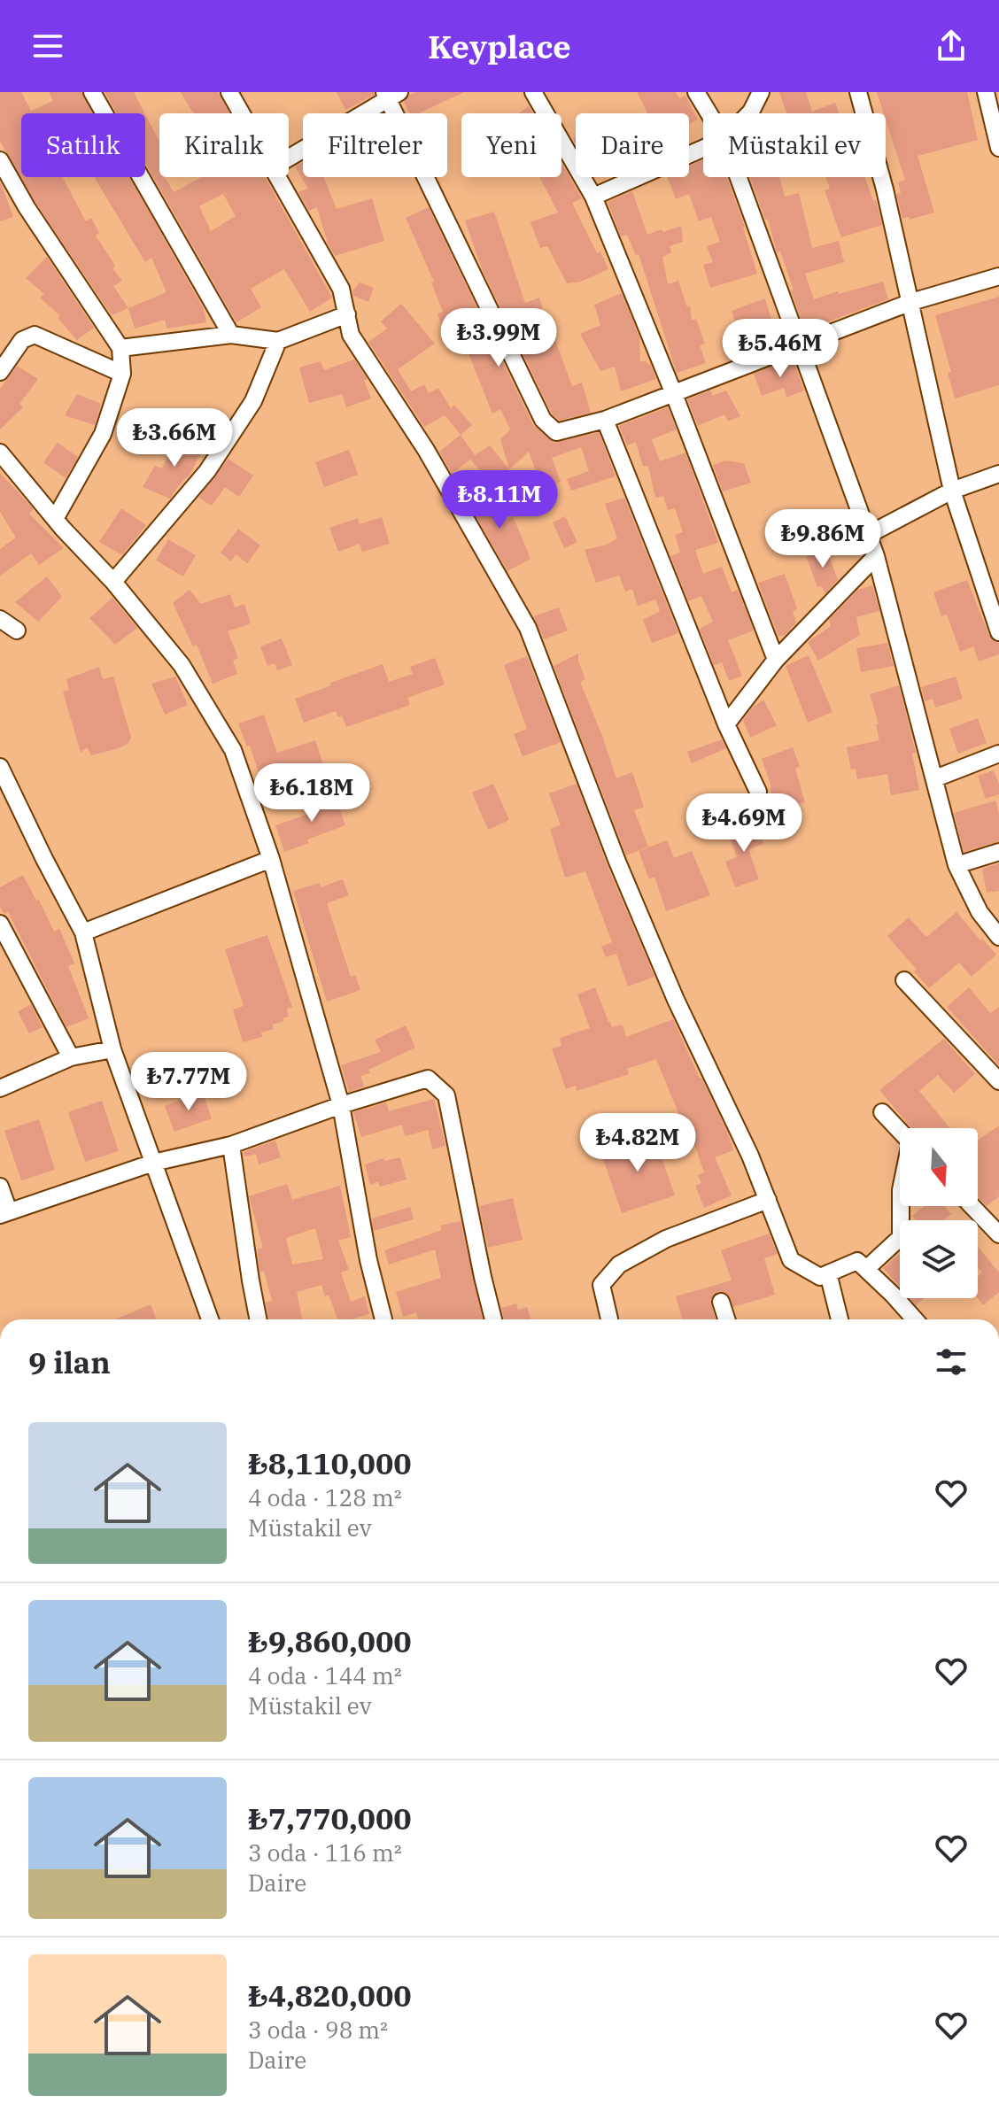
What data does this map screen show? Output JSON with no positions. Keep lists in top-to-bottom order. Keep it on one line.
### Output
{"north":"bottom","page":{"header":"Keyplace","chip":["Satılık","Kiralık","Filtreler","Yeni","Daire","Müstakil ev"],"price":["₺3.99M","₺5.46M","₺3.66M","₺8.11M","₺9.86M","₺6.18M","₺4.69M","₺7.77M","₺4.82M"],"heading":"9 ilan","list":[{"name":"₺8,110,000","note":"4 oda · 128 m² · Müstakil ev"},{"name":"₺9,860,000","note":"4 oda · 144 m² · Müstakil ev"},{"name":"₺7,770,000","note":"3 oda · 116 m² · Daire"},{"name":"₺4,820,000","note":"3 oda · 98 m² · Daire"}]}}
